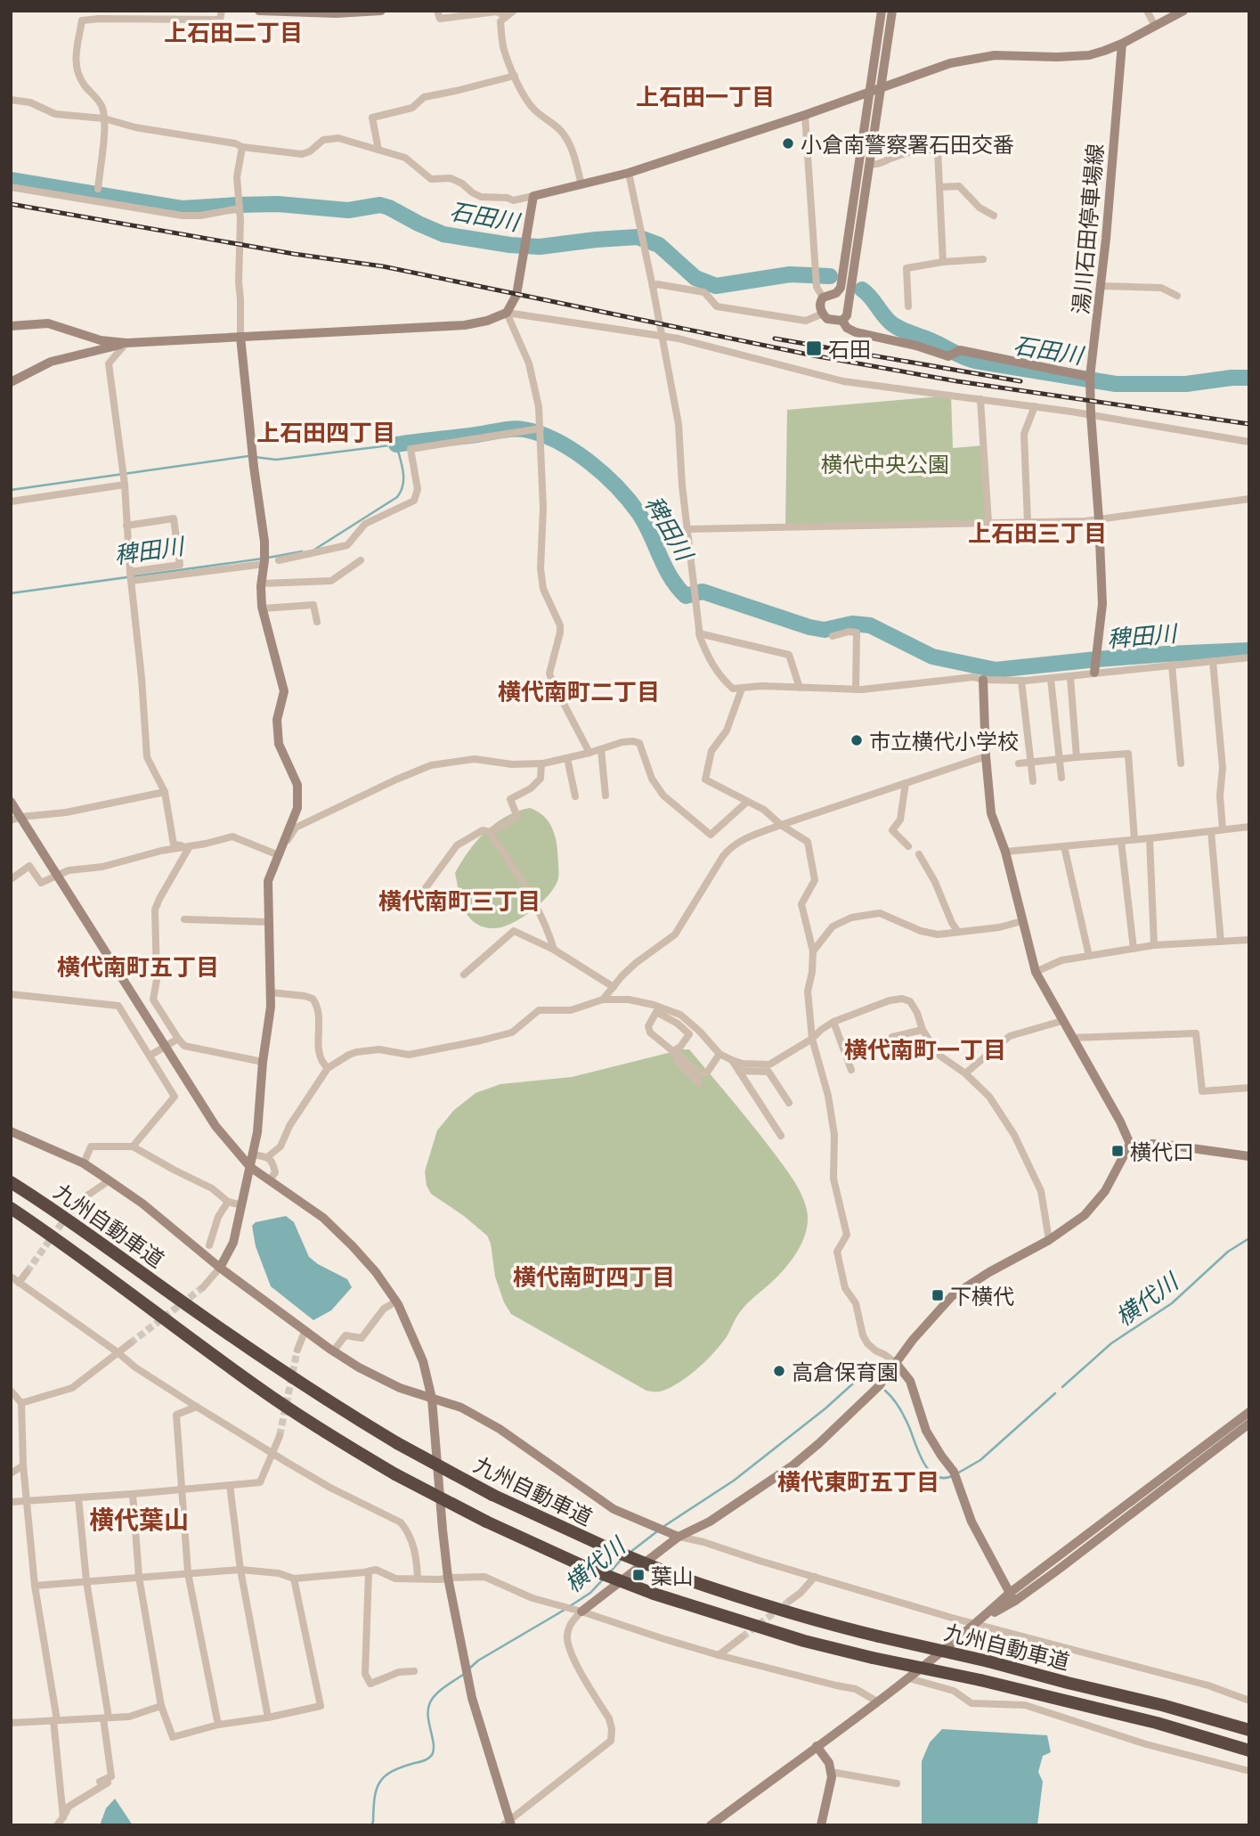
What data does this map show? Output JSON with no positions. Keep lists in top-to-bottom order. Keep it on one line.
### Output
{"streets":{"highway":["九州自動車道"],"street":["湯川石田停車場線"]},"districts":["上石田二丁目","上石田一丁目","上石田四丁目","上石田三丁目","横代南町二丁目","横代南町三丁目","横代南町五丁目","横代南町一丁目","横代南町四丁目","横代東町五丁目","横代葉山"],"water":["石田川","稗田川","横代川"],"parks":["横代中央公園"],"places":{"other":["小倉南警察署石田交番","市立横代小学校","高倉保育園"],"transit":["石田","横代口","下横代","葉山"]}}
